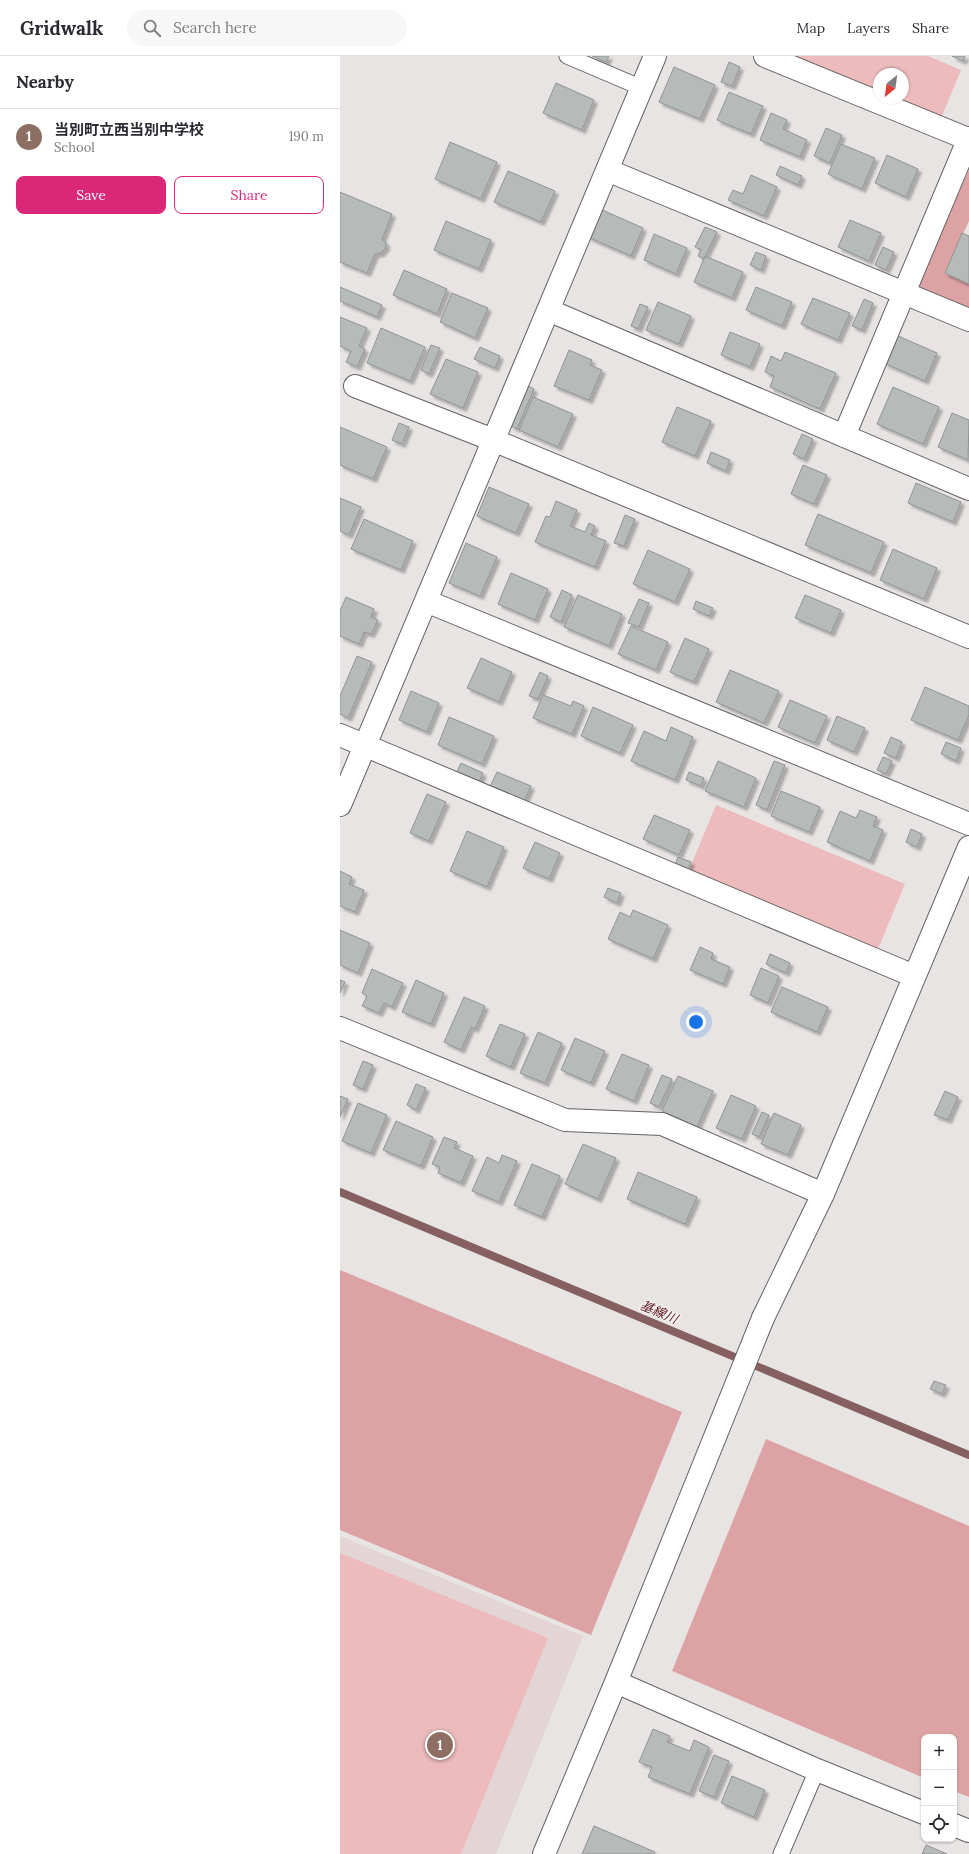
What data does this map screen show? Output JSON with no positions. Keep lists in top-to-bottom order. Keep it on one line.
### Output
{"water":["基線川"],"north":"bottom left","page":{"header":"Gridwalk","search":"Search here","nav":["Map","Layers","Share"],"heading":"Nearby","list":[{"mark":"1","name":"当別町立西当別中学校","note":"School","value":"190 m"}],"buttons":["Save","Share"],"pins":"1","map_buttons":["+","−"]}}
